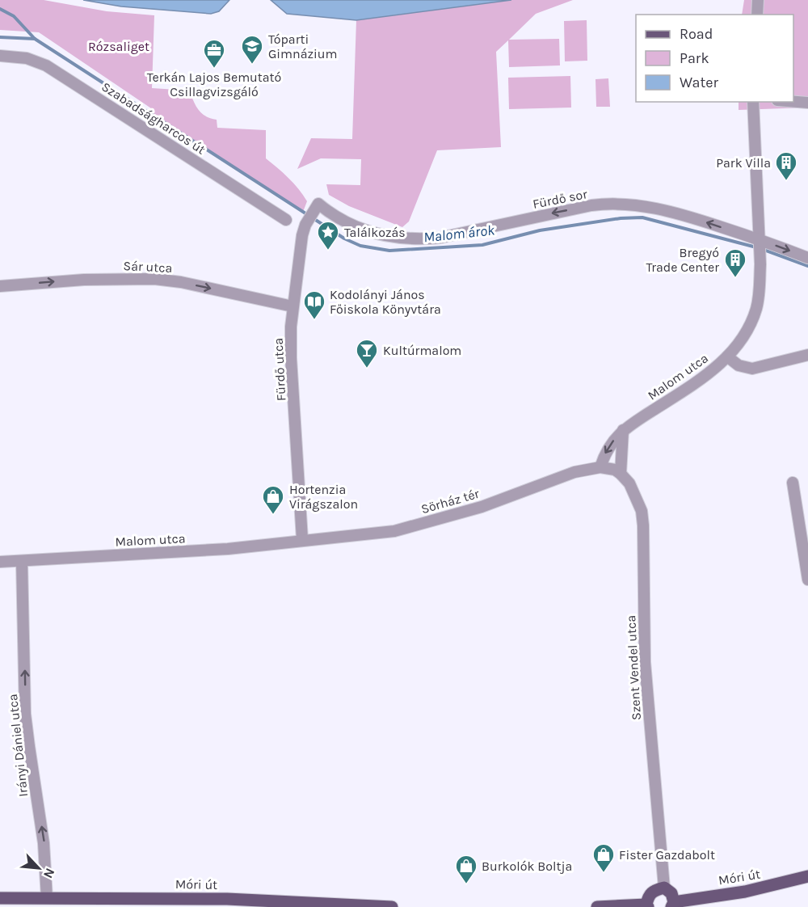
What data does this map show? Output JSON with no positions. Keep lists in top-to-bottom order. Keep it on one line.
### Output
{"streets":{"main road":["Móri út"],"street":["Szabadságharcos út","Fürdő sor","Sár utca","Fürdő utca","Malom utca","Sörház tér","Szent Vendel utca","Irányi Dániel utca"]},"crossings":[["Fürdő sor","Fürdő utca"],["Fürdő sor","Malom utca"],["Sár utca","Fürdő utca"],["Fürdő utca","Malom utca"],["Fürdő utca","Sörház tér"],["Malom utca","Sörház tér"],["Malom utca","Irányi Dániel utca"],["Irányi Dániel utca","Móri út"]],"one_way":["Sár utca","Irányi Dániel utca"],"water":["Malom árok"],"parks":["Rózsaliget"],"places":{"school or university":["Tóparti Gimnázium"],"office":["Terkán Lajos Bemutató Csillagvizsgáló"],"building":["Park Villa","Bregyó Trade Center"],"place":["Találkozás"],"library":["Kodolányi János Főiskola Könyvtára"],"bar":["Kultúrmalom"],"shop":["Hortenzia Virágszalon","Fister Gazdabolt","Burkolók Boltja"]},"legend":["Road","Park","Water"],"north":"bottom right"}
